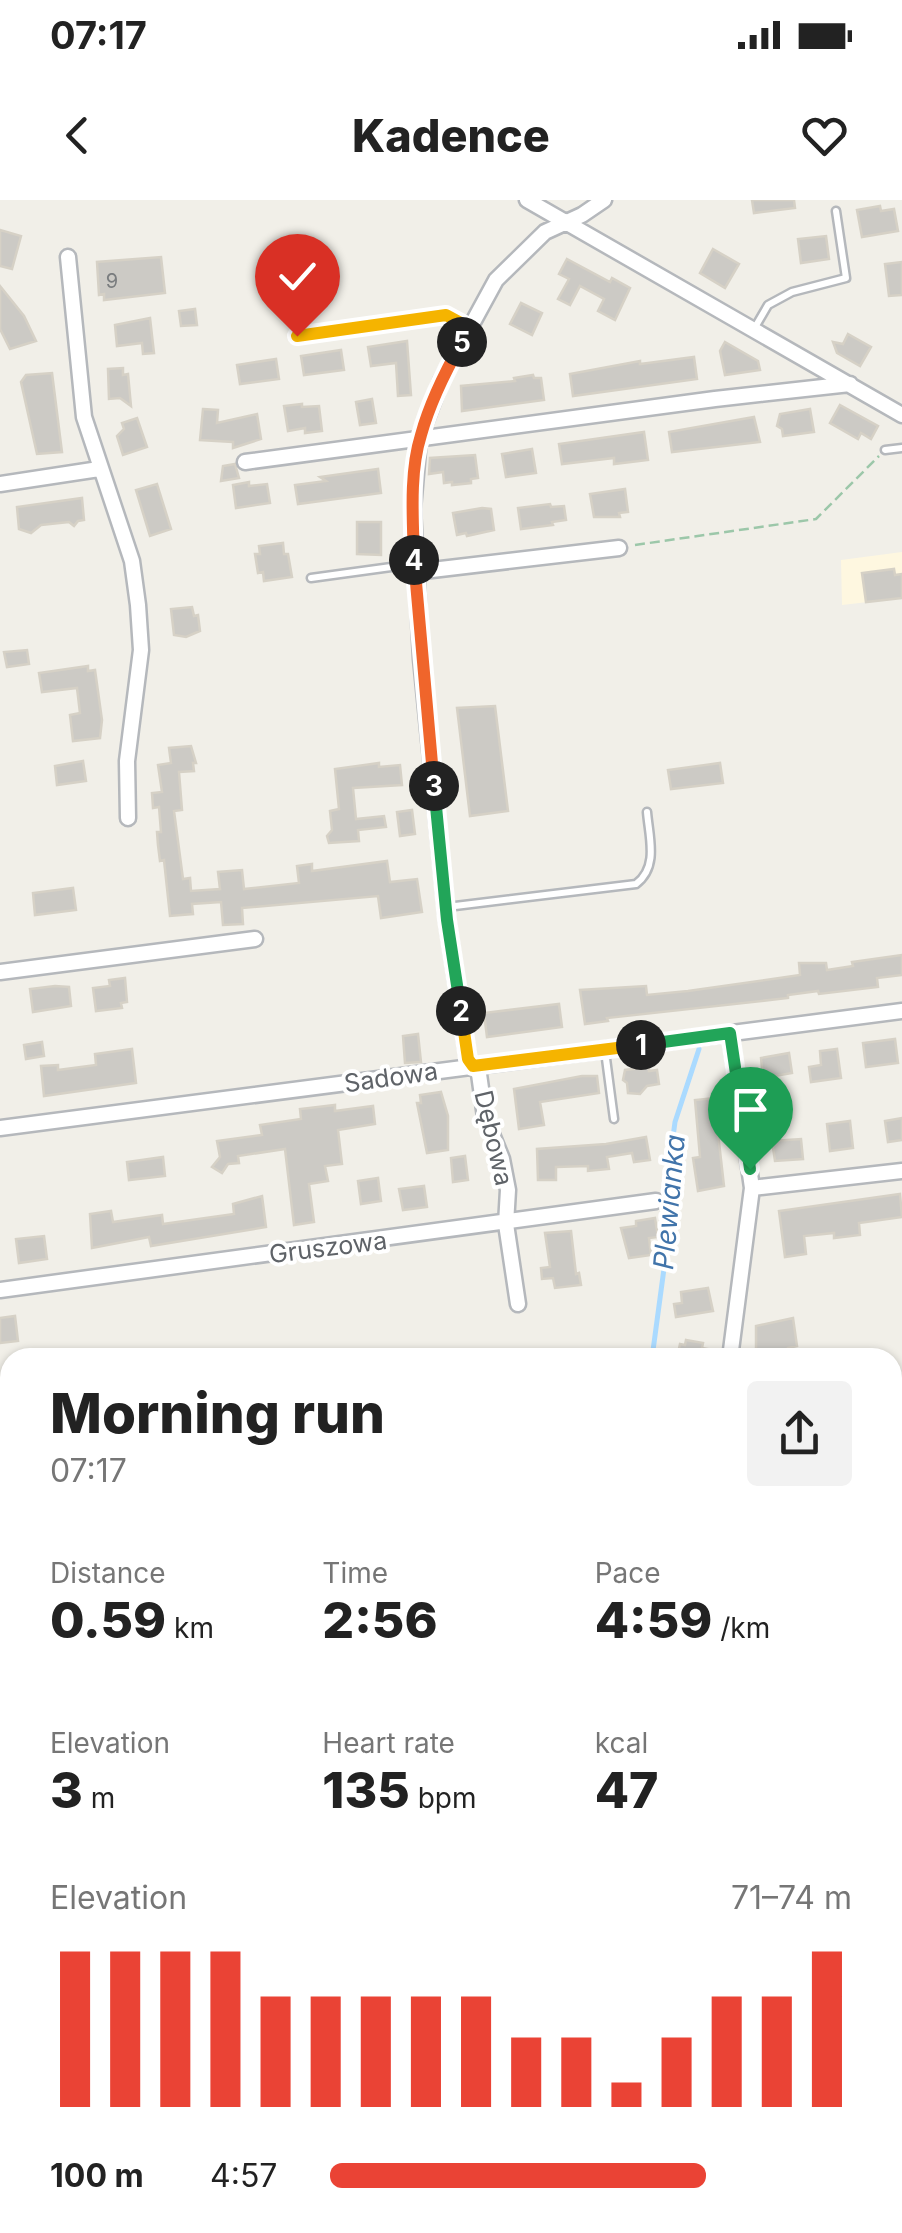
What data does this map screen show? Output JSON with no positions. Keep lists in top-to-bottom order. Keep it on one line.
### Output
{"streets":{"street":["Sadowa","Dębowa","Gruszowa"]},"crossings":[["Sadowa","Dębowa"],["Dębowa","Gruszowa"]],"water":["Plewianka"],"house_numbers":["9"],"page":{"status":"07:17","header":"Kadence","pins":["5","4","3","2","1"],"heading":["Morning run","07:17"],"stats":[["Distance","0.59 km"],["Time","2:56"],["Pace","4:59 /km"],["Elevation","3 m"],["Heart rate","135 bpm"],["kcal","47"]],"chart":["Elevation","71–74 m"],"list":[{"name":"100 m","note":"4:57"}]}}
